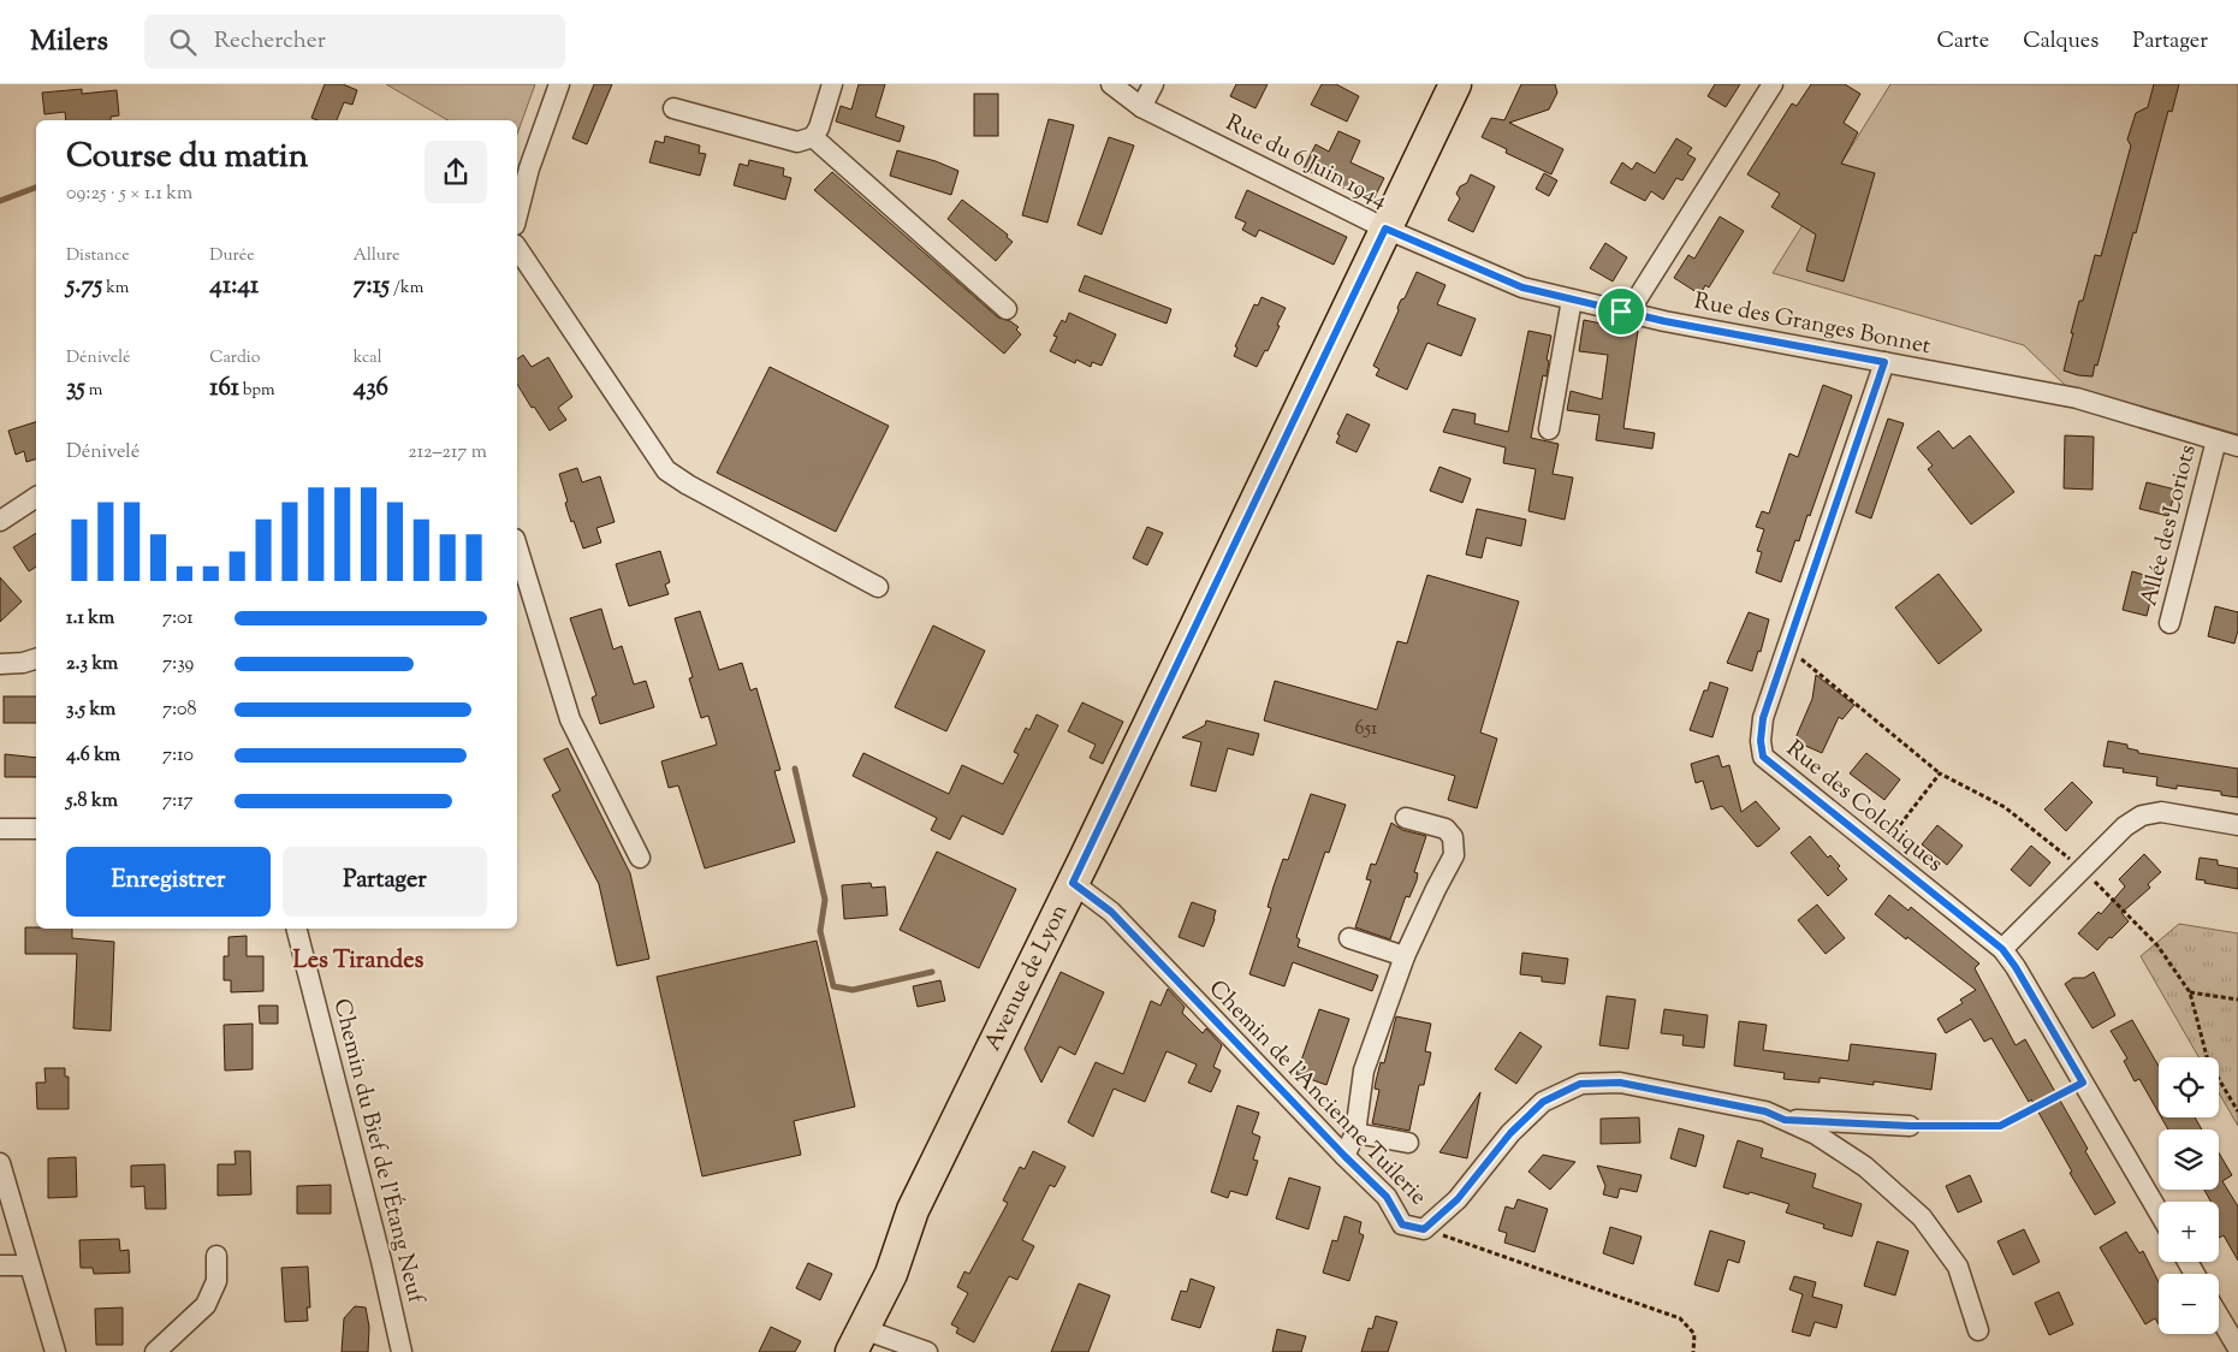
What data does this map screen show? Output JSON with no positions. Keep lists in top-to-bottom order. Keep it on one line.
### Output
{"streets":{"main road":["Avenue de Lyon"],"street":["Rue du 6 Juin 1944","Rue des Granges Bonnet","Allée des Loriots","Rue des Colchiques","Chemin de l'Ancienne Tuilerie","Chemin du Bief de l'Étang Neuf"]},"crossings":[["Rue du 6 Juin 1944","Rue des Granges Bonnet"],["Rue du 6 Juin 1944","Avenue de Lyon"],["Rue des Granges Bonnet","Allée des Loriots"],["Rue des Granges Bonnet","Rue des Colchiques"],["Rue des Granges Bonnet","Avenue de Lyon"],["Avenue de Lyon","Chemin de l'Ancienne Tuilerie"]],"districts":["Les Tirandes"],"house_numbers":["651"],"page":{"header":"Milers","search":"Rechercher","nav":["Carte","Calques","Partager"],"heading":["Course du matin","09:25 · 5 × 1.1 km"],"stats":[["Distance","5.75 km"],["Durée","41:41"],["Allure","7:15 /km"],["Dénivelé","35 m"],["Cardio","161 bpm"],["kcal","436"]],"chart":["Dénivelé","212–217 m"],"list":[{"name":"1.1 km","note":"7:01"},{"name":"2.3 km","note":"7:39"},{"name":"3.5 km","note":"7:08"},{"name":"4.6 km","note":"7:10"},{"name":"5.8 km","note":"7:17"}],"buttons":["Enregistrer","Partager"],"map_buttons":["+","−"]}}
